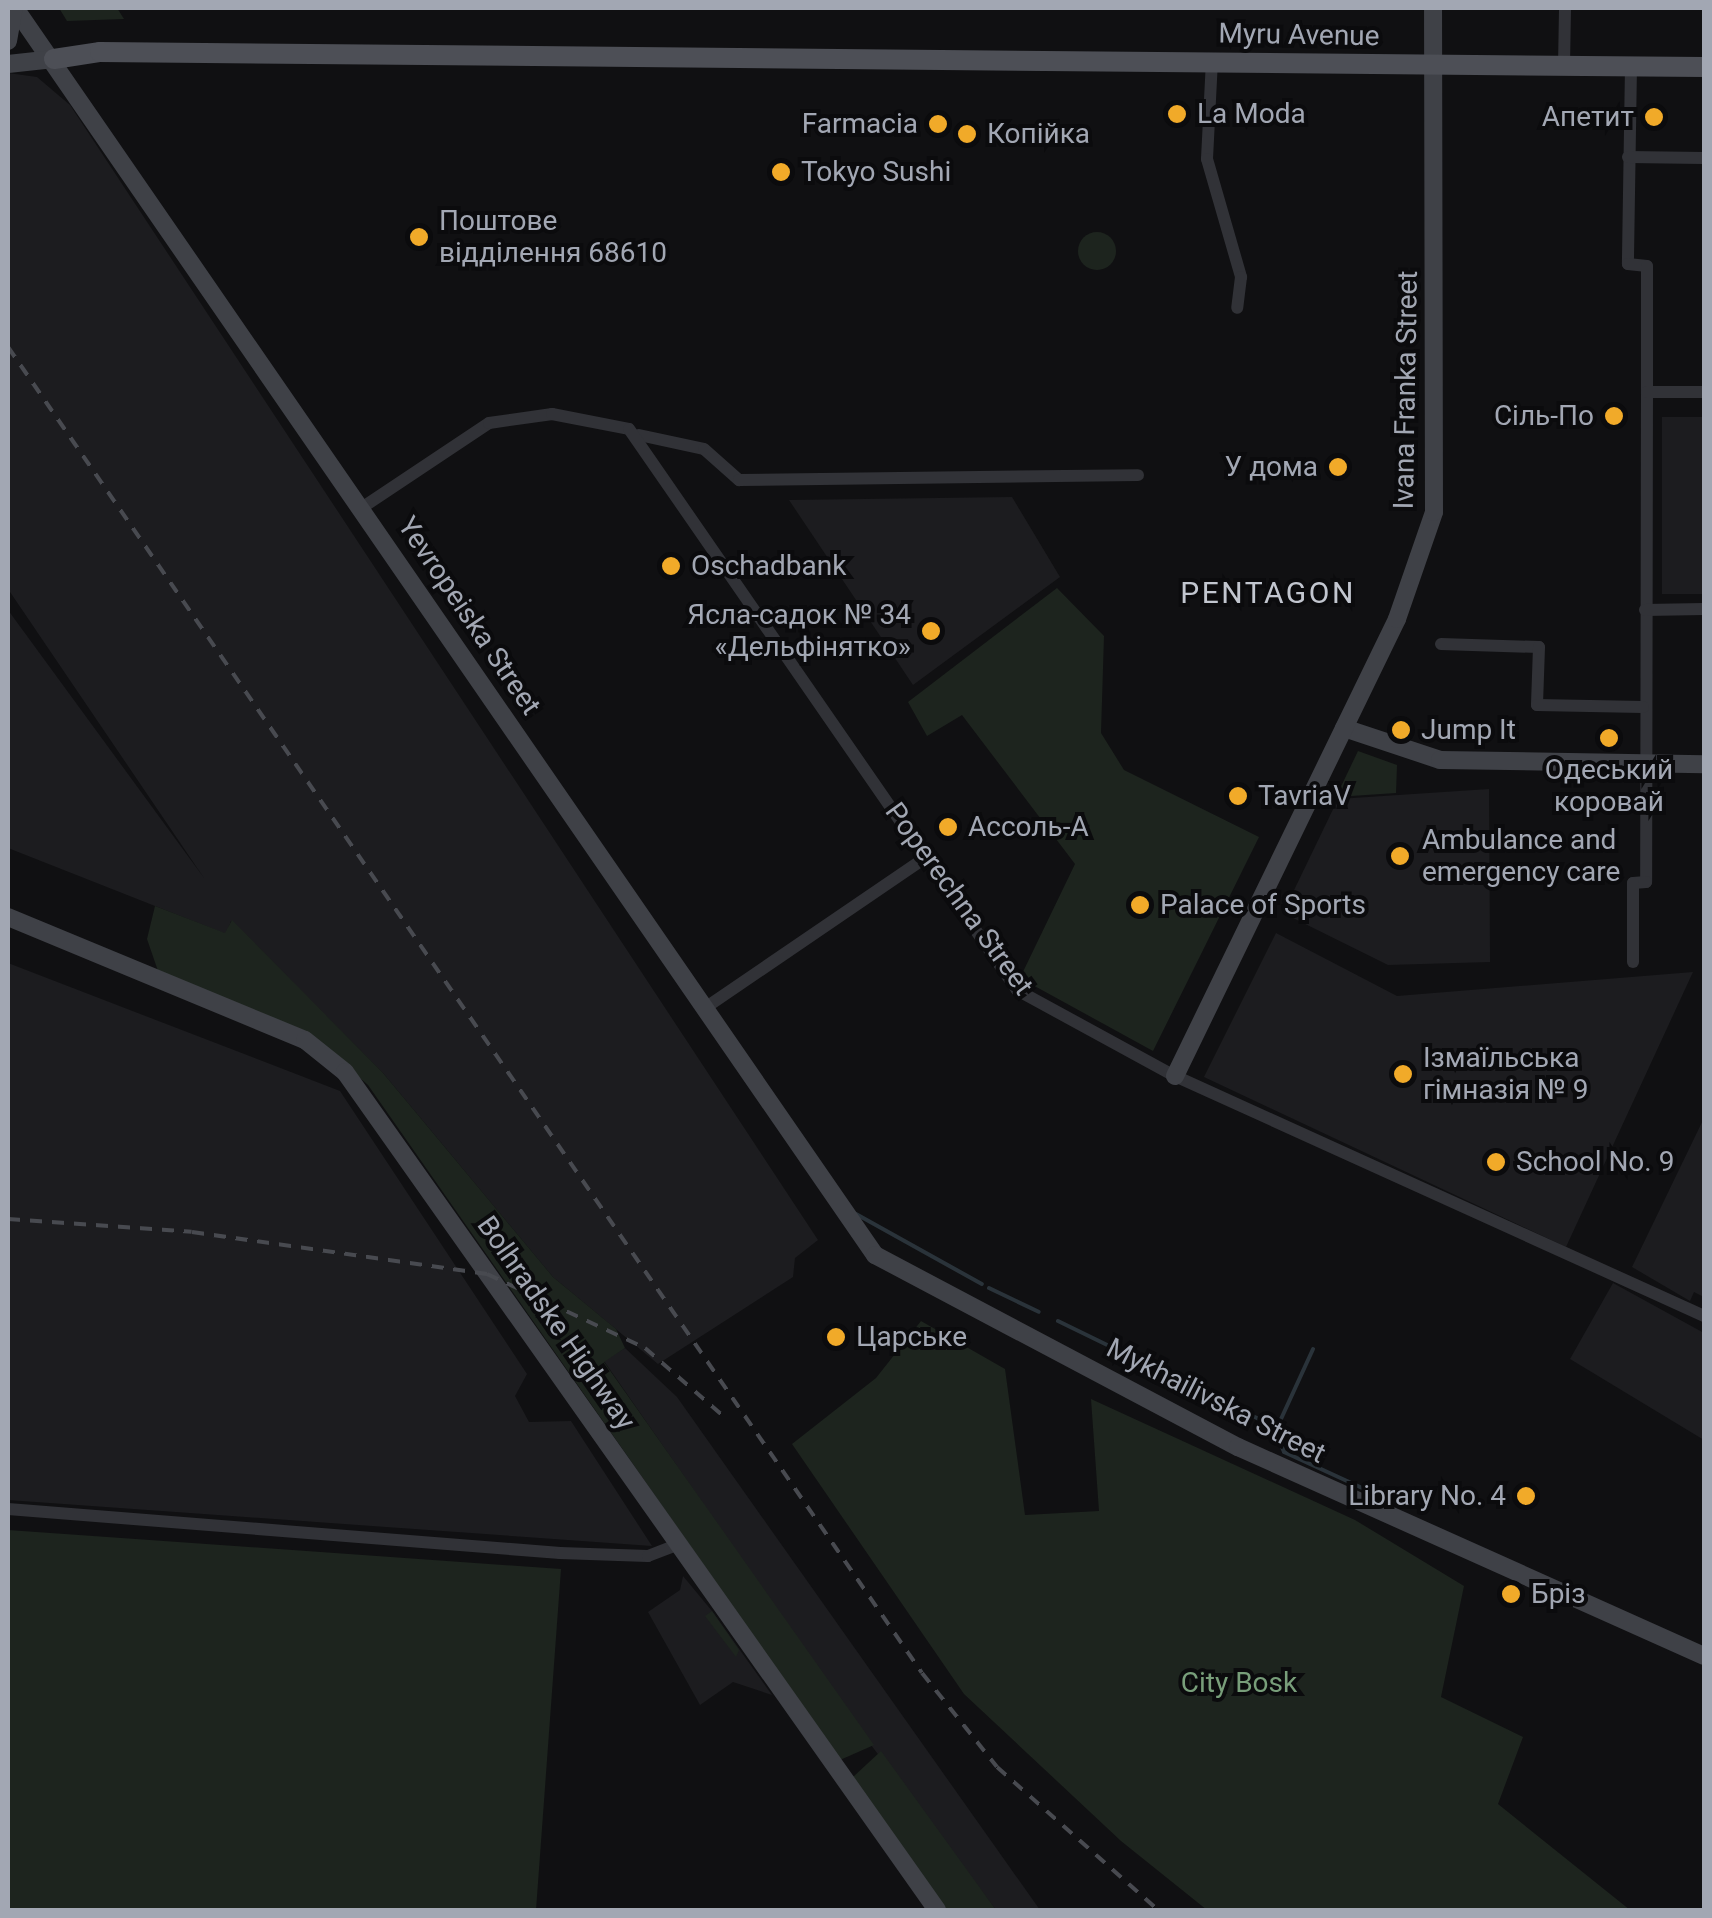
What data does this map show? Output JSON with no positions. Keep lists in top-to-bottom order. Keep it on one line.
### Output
{"streets":{"main road":["Myru Avenue","Ivana Franka Street","Yevropeiska Street","Bolhradske Highway","Mykhailivska Street"],"street":["Poperechna Street"]},"crossings":[["Myru Avenue","Ivana Franka Street"],["Myru Avenue","Yevropeiska Street"],["Ivana Franka Street","Poperechna Street"],["Yevropeiska Street","Mykhailivska Street"]],"districts":["PENTAGON"],"parks":["City Bosk"],"places":["La Moda","Апетит","Farmacia","Копійка","Tokyo Sushi","Поштове відділення 68610","Сіль-По","У дома","Oschadbank","Ясла-садок № 34 «Дельфінятко»","Jump It","Одеський коровай","TavriaV","Ассоль-А","Ambulance and emergency care","Palace of Sports","Ізмаїльська гімназія № 9","School No. 9","Царське","Library No. 4","Бріз"]}
